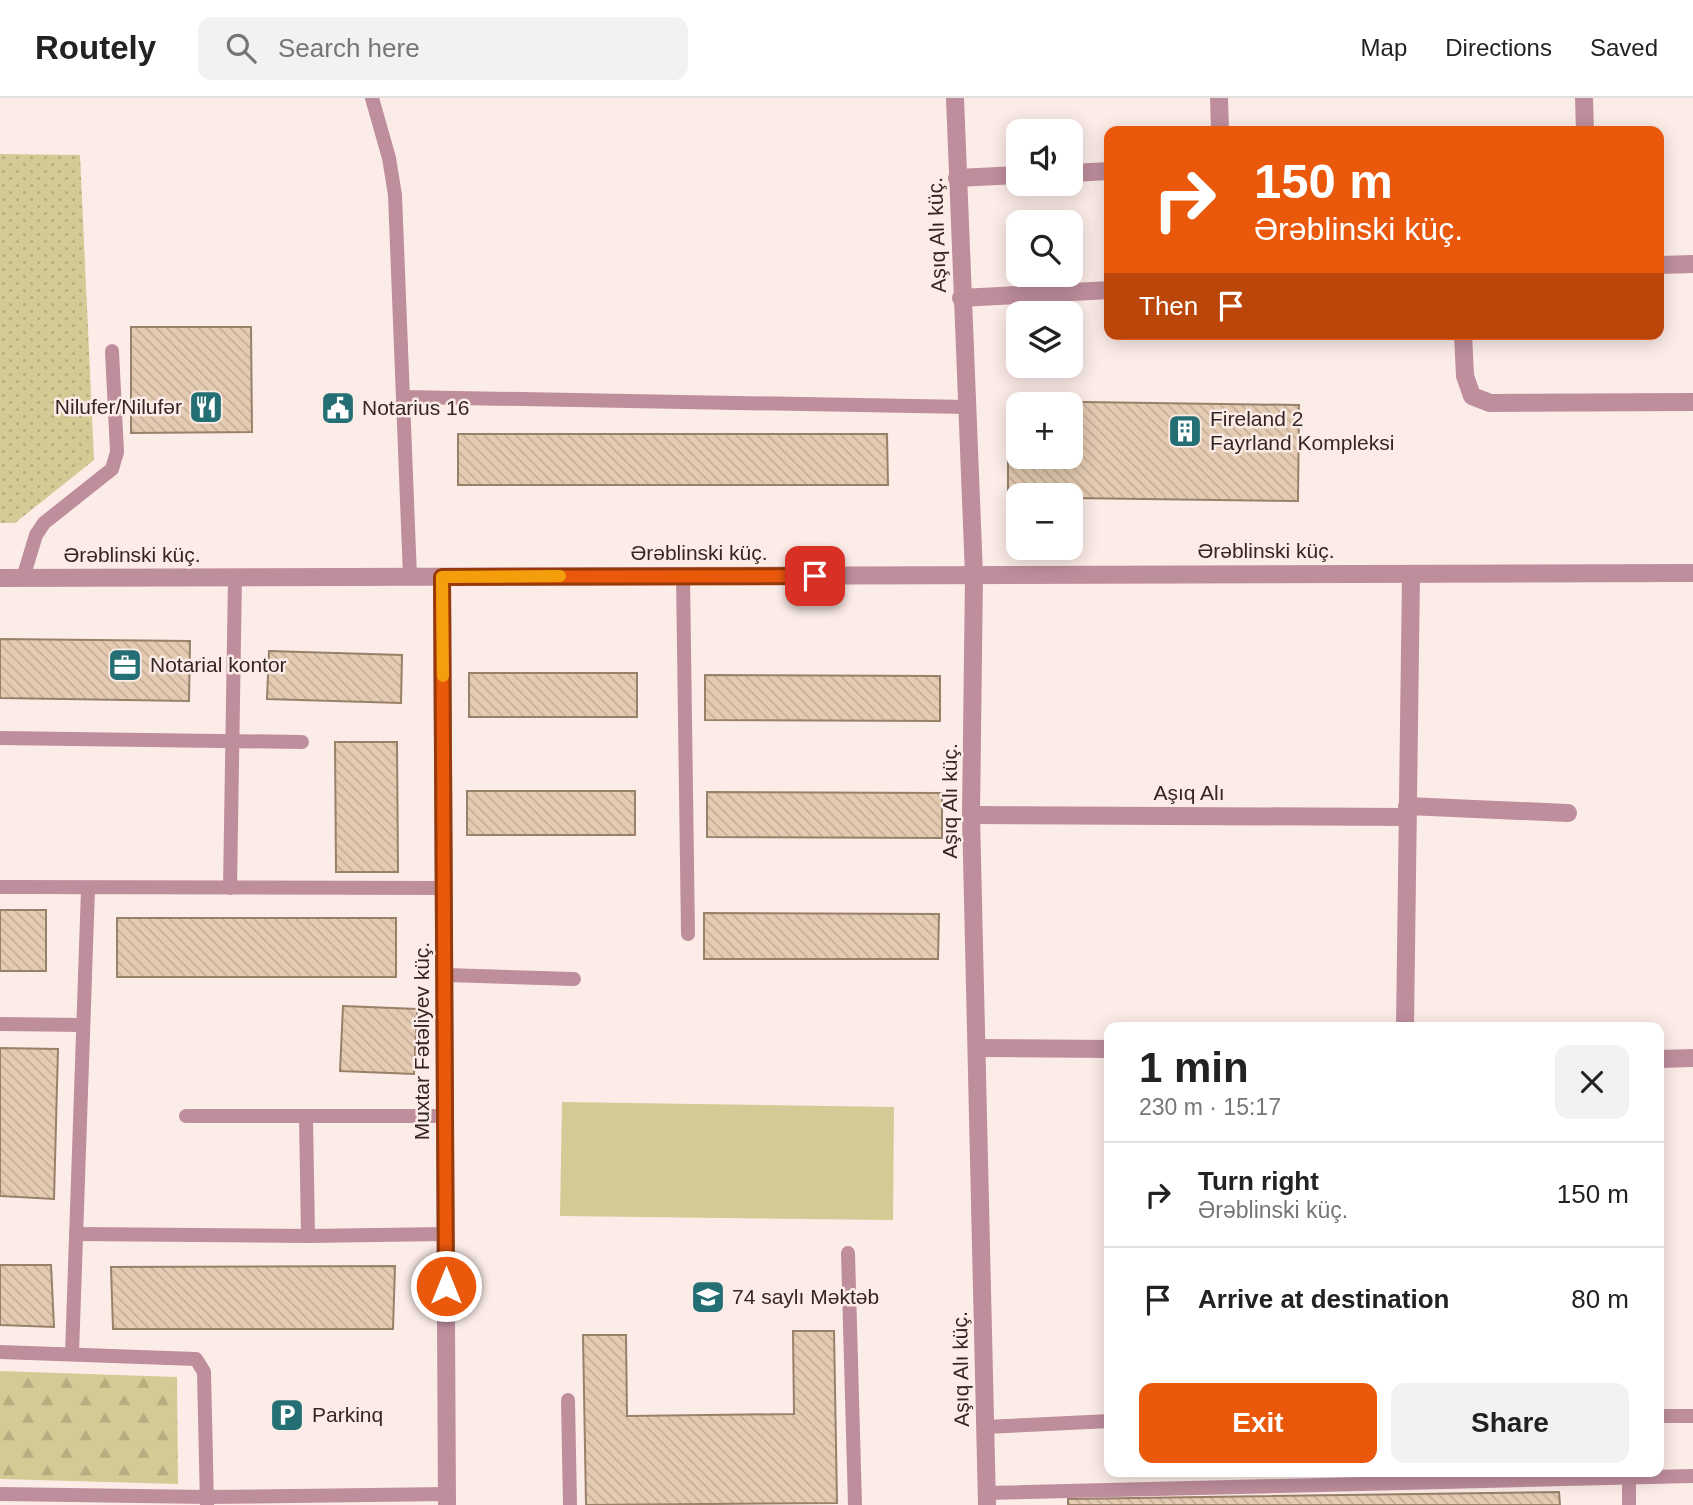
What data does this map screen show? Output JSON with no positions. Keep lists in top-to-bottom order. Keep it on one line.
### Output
{"streets":{"street":["Aşıq Alı küç.","Ərəblinski küç.","Aşıq Alı","Muxtar Fətəliyev küç."]},"crossings":[["Aşıq Alı küç.","Ərəblinski küç."],["Aşıq Alı küç.","Aşıq Alı"],["Ərəblinski küç.","Muxtar Fətəliyev küç."]],"places":{"restaurant":["Nilufer/Nilufər"],"public building":["Notarius 16"],"building":["Fireland 2 Fayrland Kompleksi"],"office":["Notarial kontor"],"school or university":["74 saylı Məktəb"],"parking":["Parkinq"]},"page":{"header":"Routely","search":"Search here","nav":["Map","Directions","Saved"],"map_buttons":["+","−"],"turn":["150 m","Ərəblinski küç."],"then":"Then","heading":["1 min","230 m · 15:17"],"list":[{"name":"Turn right","note":"Ərəblinski küç.","value":"150 m"},{"name":"Arrive at destination","value":"80 m"}],"buttons":["Exit","Share"]}}
